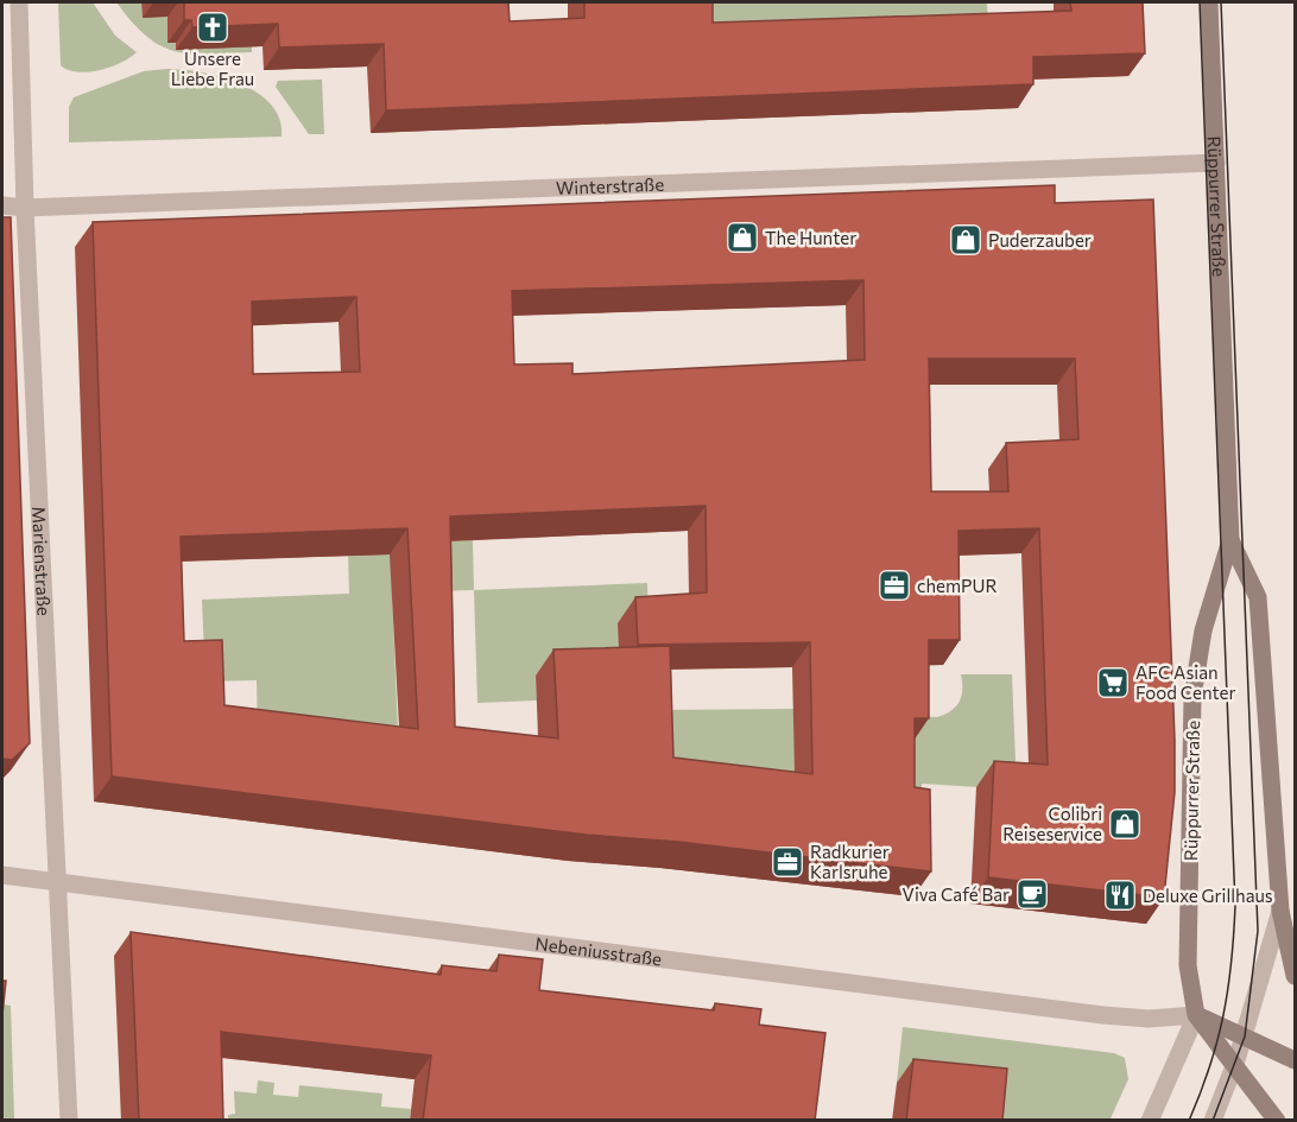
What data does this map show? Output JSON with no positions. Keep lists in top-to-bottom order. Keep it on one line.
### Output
{"streets":{"main road":["Rüppurrer Straße"],"street":["Winterstraße","Marienstraße","Nebeniusstraße"]},"crossings":[["Winterstraße","Rüppurrer Straße"],["Winterstraße","Marienstraße"],["Rüppurrer Straße","Nebeniusstraße"],["Marienstraße","Nebeniusstraße"]],"places":{"church":["Unsere Liebe Frau"],"shop":["The Hunter","Puderzauber","Colibri Reiseservice"],"office":["chemPUR","Radkurier Karlsruhe"],"supermarket":["AFC Asian Food Center"],"cafe":["Viva Café Bar"],"restaurant":["Deluxe Grillhaus"]}}
